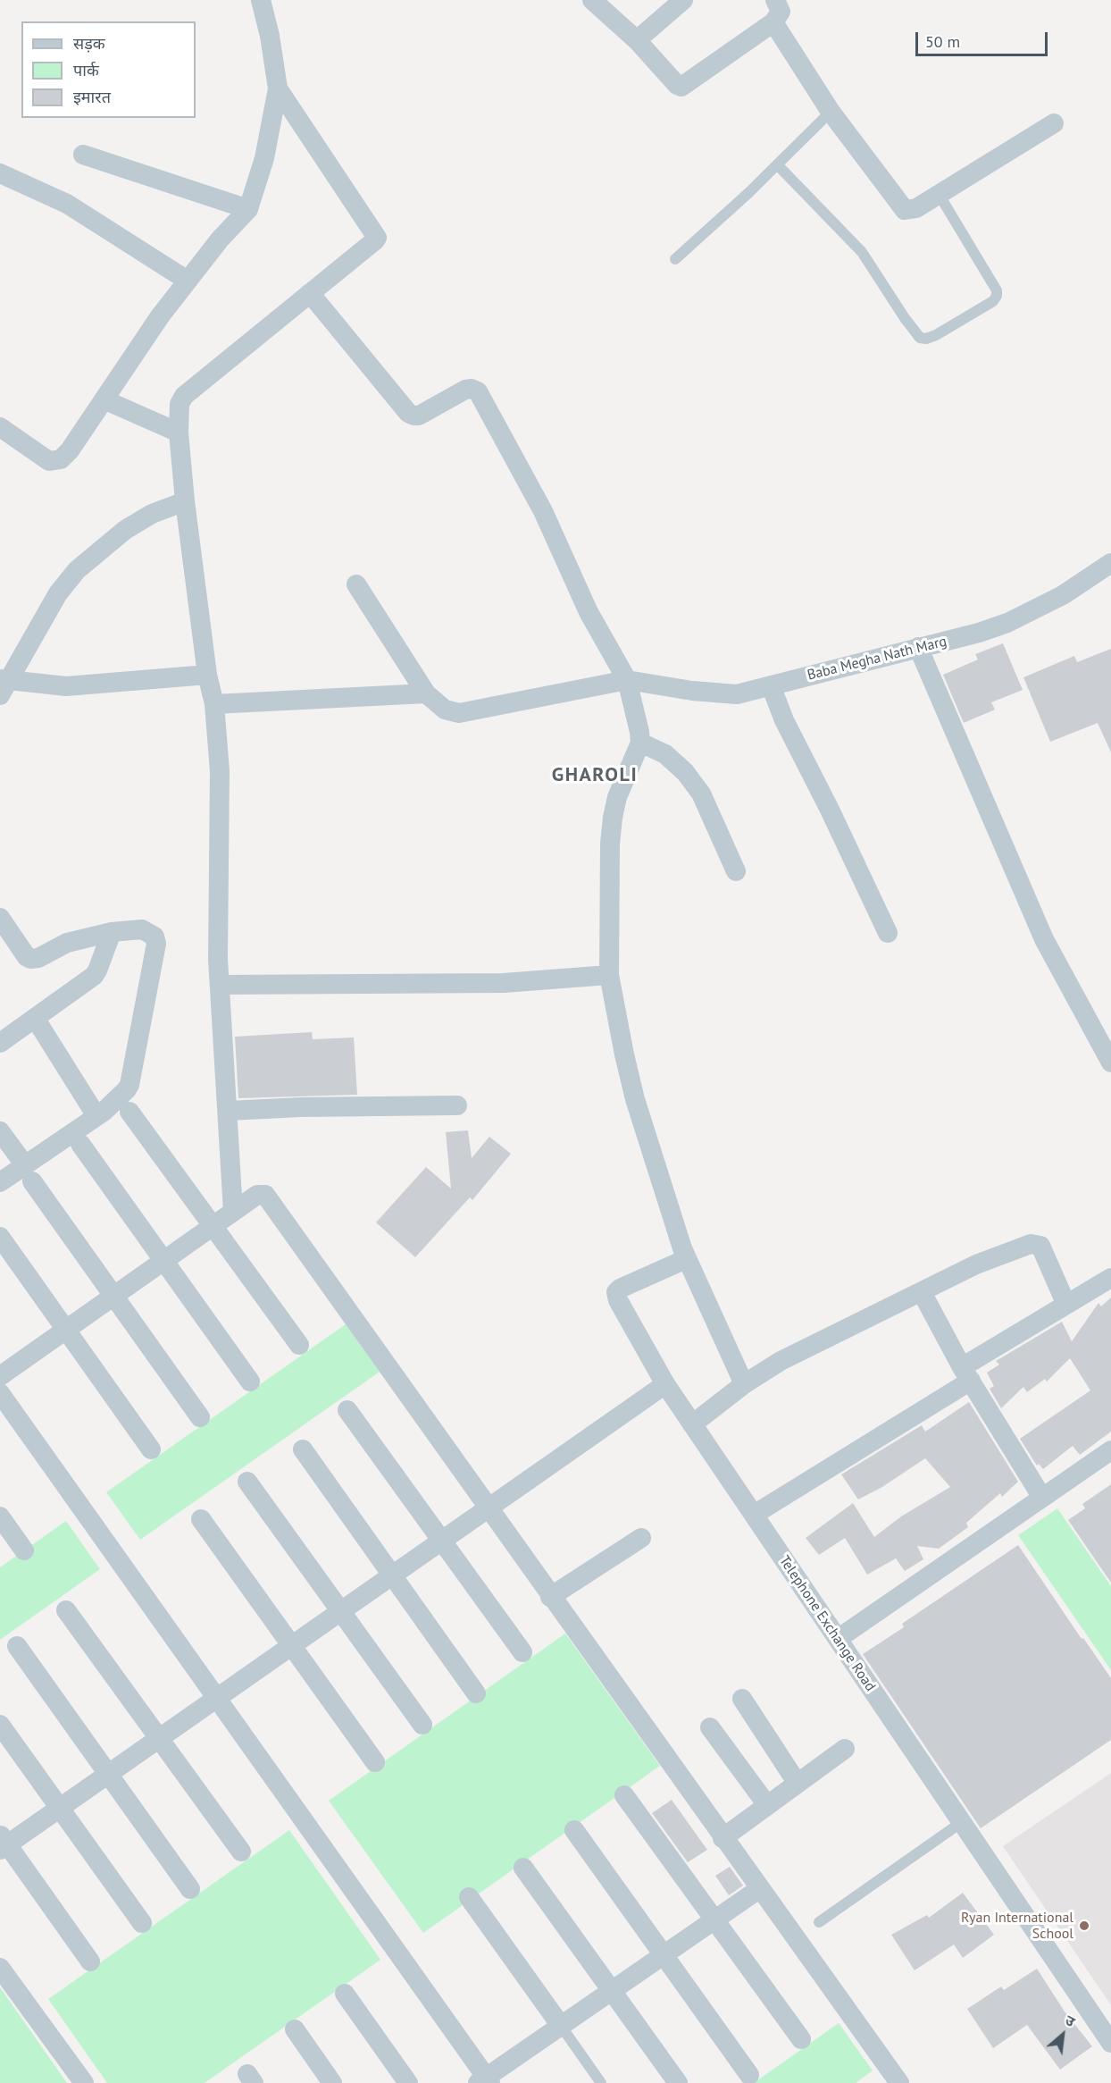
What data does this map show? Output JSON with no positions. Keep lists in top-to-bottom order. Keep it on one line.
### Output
{"streets":{"street":["Baba Megha Nath Marg","Telephone Exchange Road"]},"districts":["GHAROLI"],"places":["Ryan International School"],"legend":["सड़क","पार्क","इमारत"],"scale_bar":"50 m","north":"top right"}
